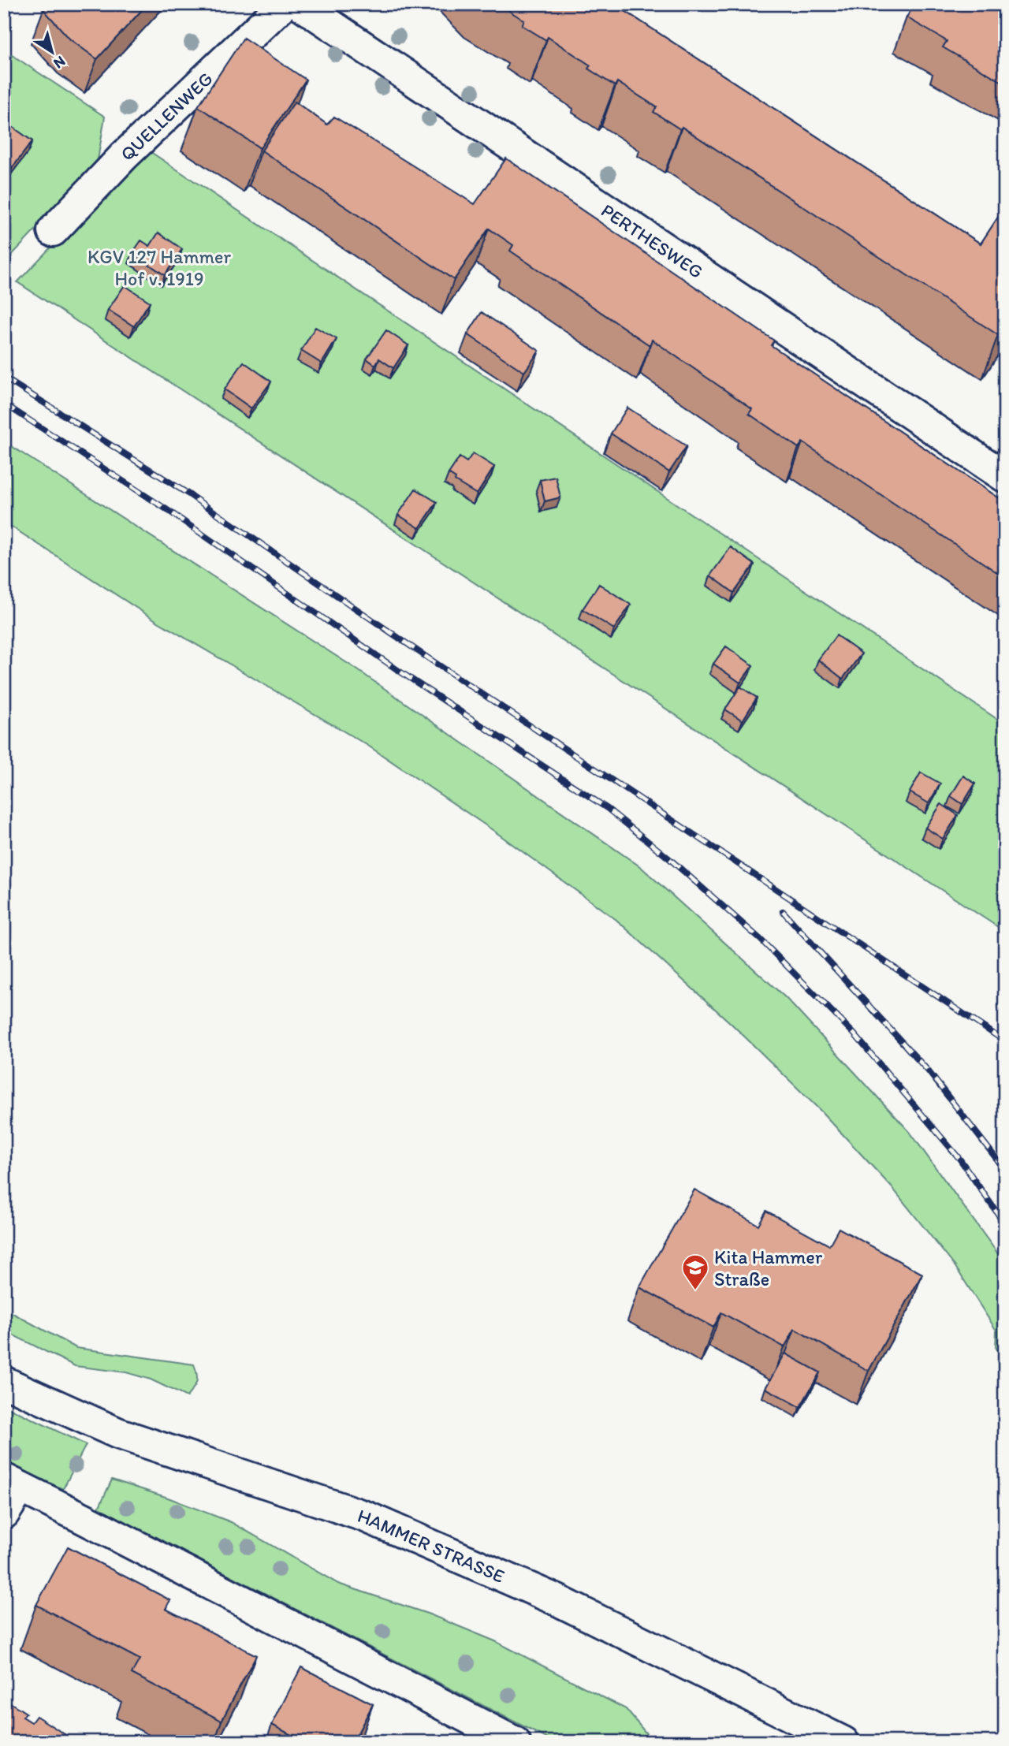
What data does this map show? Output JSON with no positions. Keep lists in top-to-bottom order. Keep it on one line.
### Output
{"streets":{"street":["QUELLENWEG","PERTHESWEG","HAMMER STRASSE"]},"parks":["KGV 127 Hammer Hof v. 1919"],"places":{"school or university":["Kita Hammer Straße"]},"north":"bottom right"}
